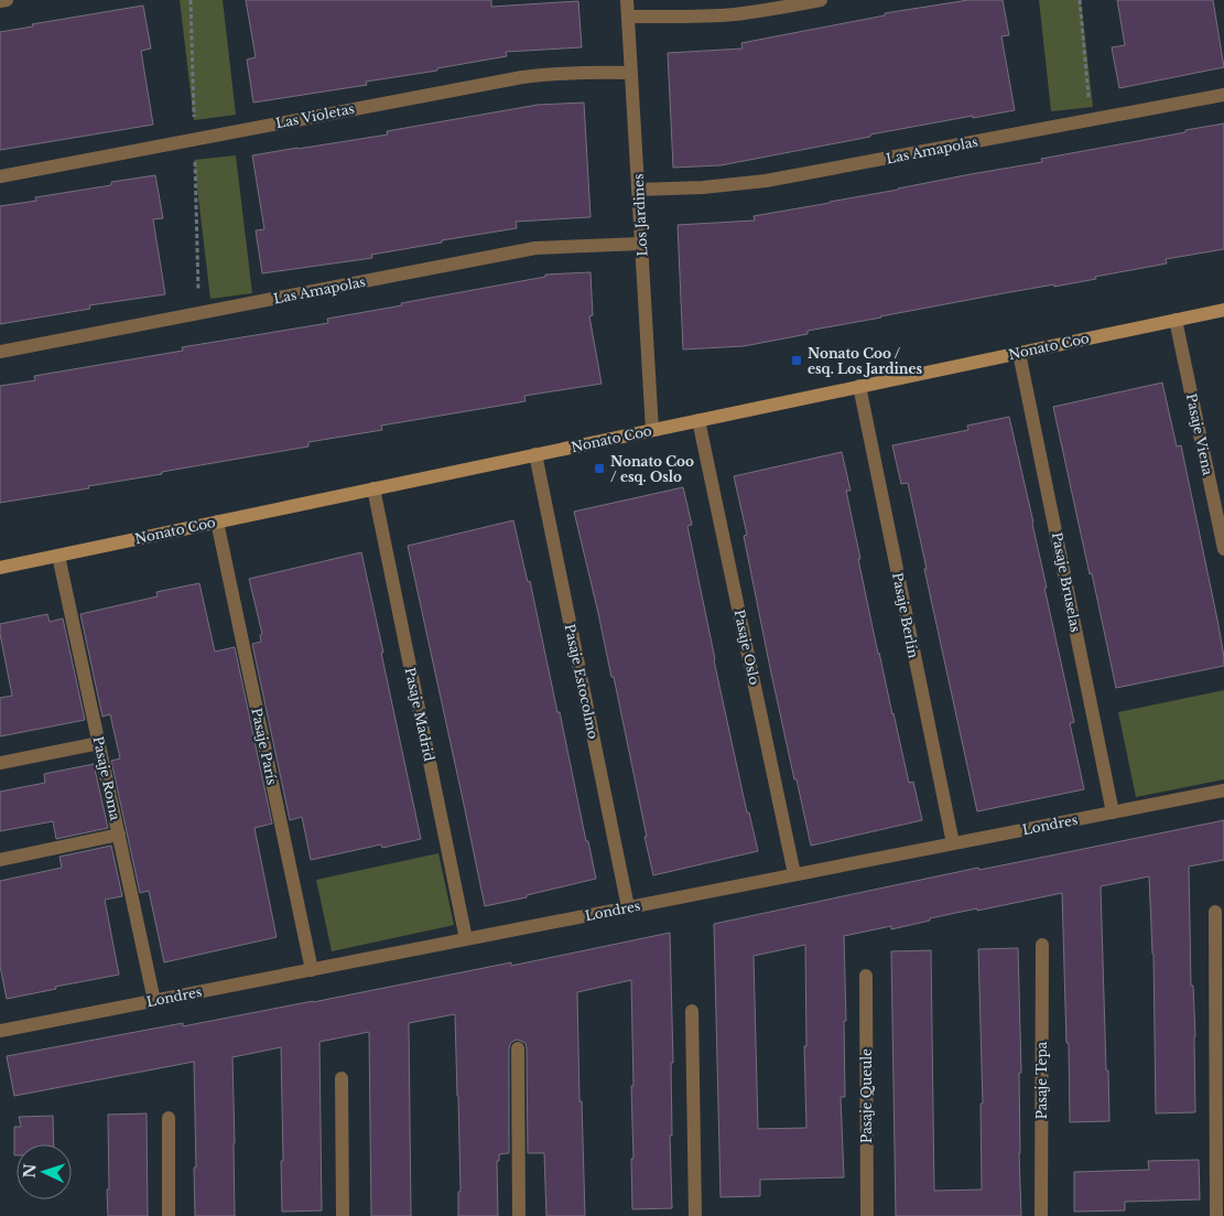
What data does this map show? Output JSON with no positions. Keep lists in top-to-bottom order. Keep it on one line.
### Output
{"streets":{"main road":["Nonato Coo"],"street":["Las Violetas","Las Amapolas","Los Jardines","Pasaje Viena","Pasaje Bruselas","Pasaje Berlín","Pasaje Oslo","Pasaje Estocolmo","Pasaje Madrid","Pasaje París","Pasaje Roma","Londres","Pasaje Tepa","Pasaje Queule"]},"crossings":[["Las Violetas","Los Jardines"],["Las Amapolas","Los Jardines"],["Los Jardines","Nonato Coo"],["Nonato Coo","Pasaje Viena"],["Nonato Coo","Pasaje Bruselas"],["Nonato Coo","Pasaje Berlín"],["Nonato Coo","Pasaje Oslo"],["Nonato Coo","Pasaje Estocolmo"],["Nonato Coo","Pasaje Madrid"],["Nonato Coo","Pasaje París"],["Nonato Coo","Pasaje Roma"],["Pasaje Bruselas","Londres"],["Pasaje Berlín","Londres"],["Pasaje Oslo","Londres"],["Pasaje Estocolmo","Londres"],["Pasaje Madrid","Londres"],["Pasaje París","Londres"],["Pasaje Roma","Londres"]],"places":{"transit":["Nonato Coo / esq. Los Jardines","Nonato Coo / esq. Oslo"]},"north":"left"}
